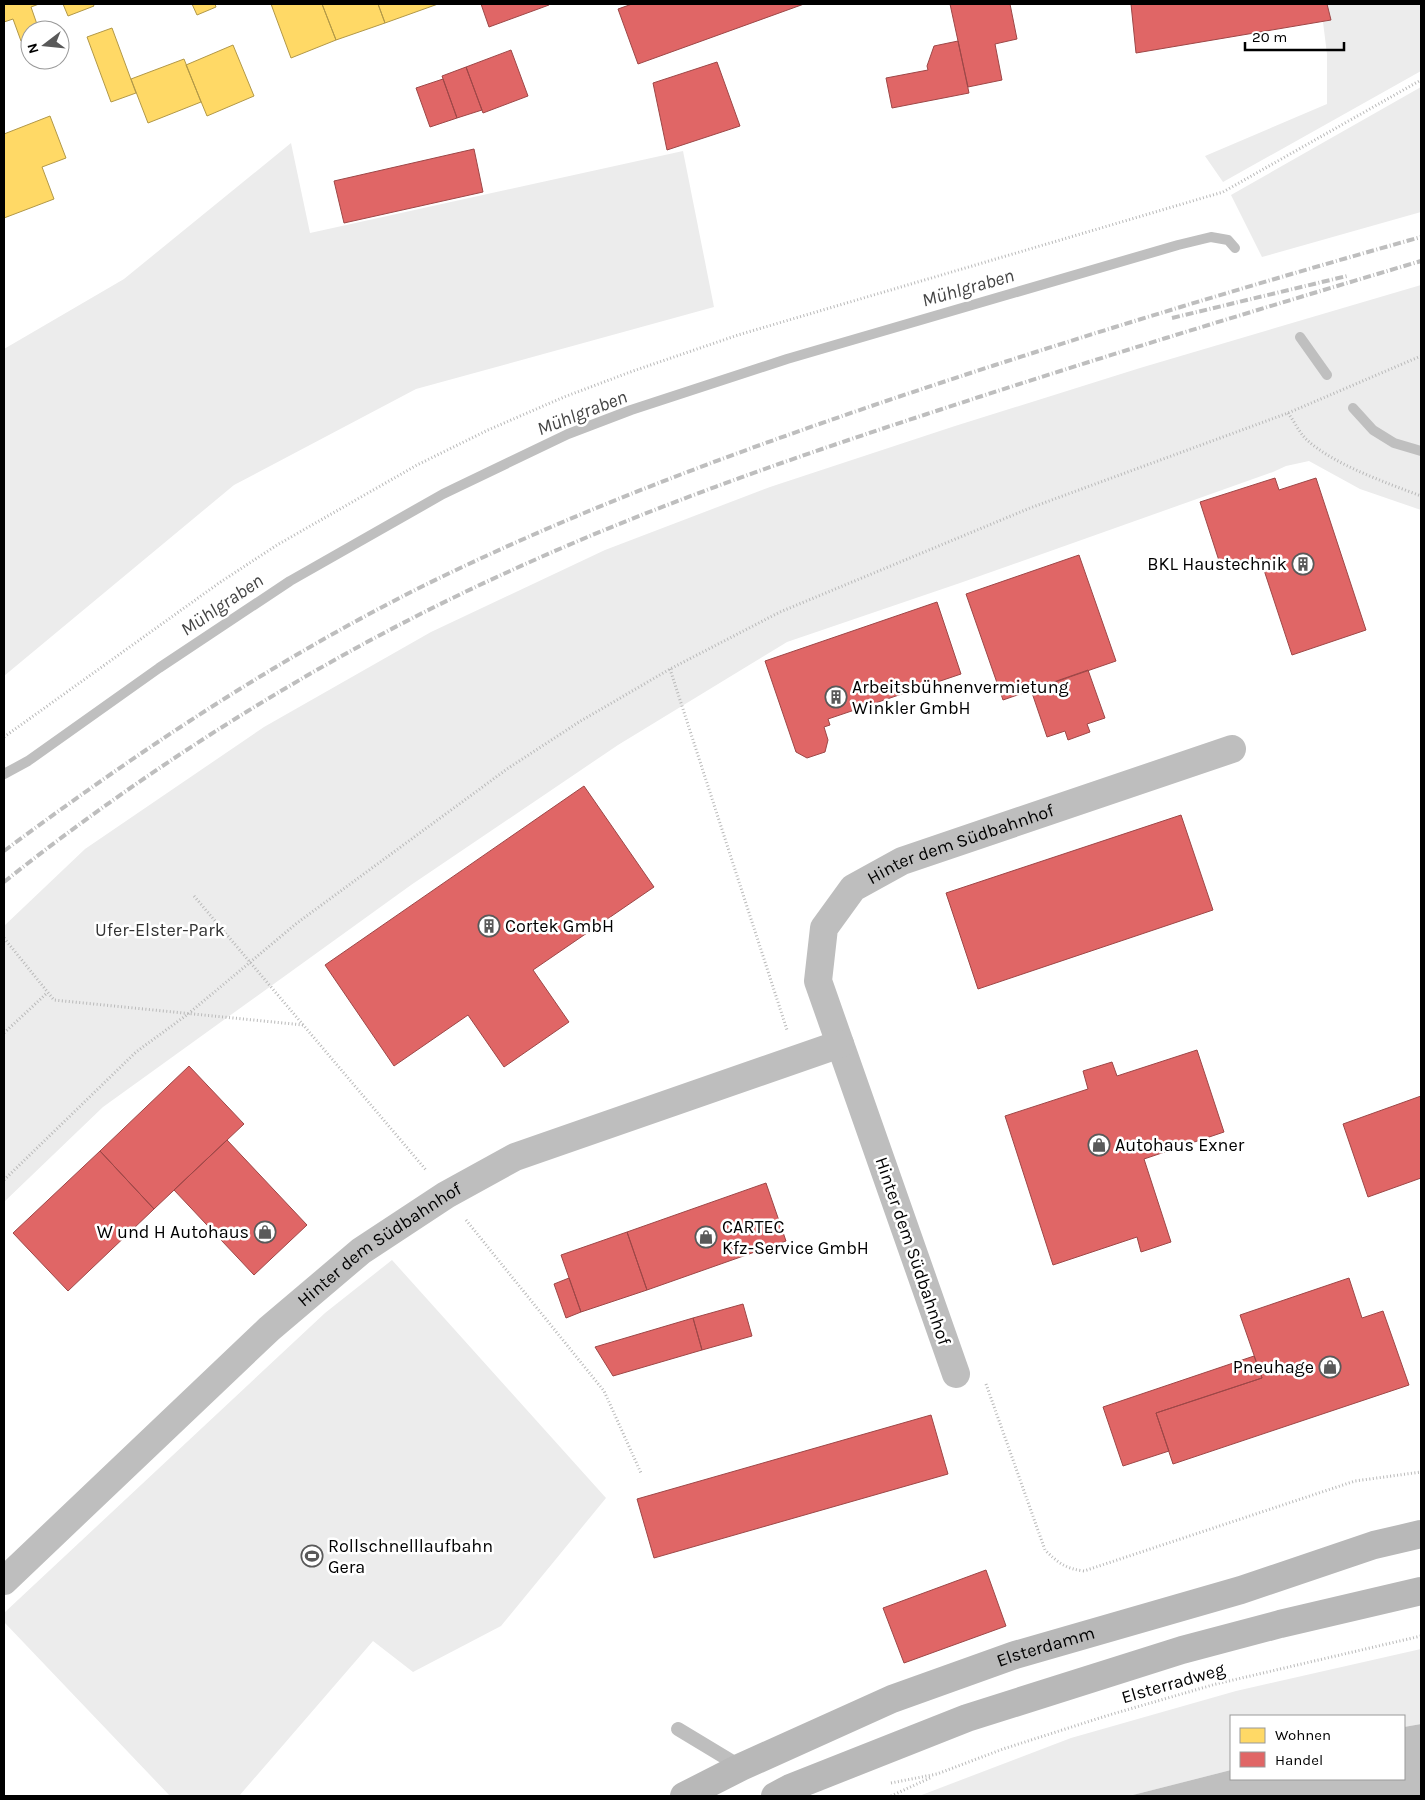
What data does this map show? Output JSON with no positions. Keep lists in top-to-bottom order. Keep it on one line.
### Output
{"streets":{"main road":["Elsterdamm"],"street":["Hinter dem Südbahnhof"],"path":["Elsterradweg"]},"water":["Mühlgraben"],"parks":["Ufer-Elster-Park"],"places":{"building":["BKL Haustechnik","Arbeitsbühnenvermietung Winkler GmbH","Cortek GmbH"],"shop":["Autohaus Exner","W und H Autohaus","CARTEC Kfz-Service GmbH","Pneuhage"],"sports":["Rollschnelllaufbahn Gera"]},"legend":["Wohnen","Handel"],"scale_bar":"20 m","north":"left"}
